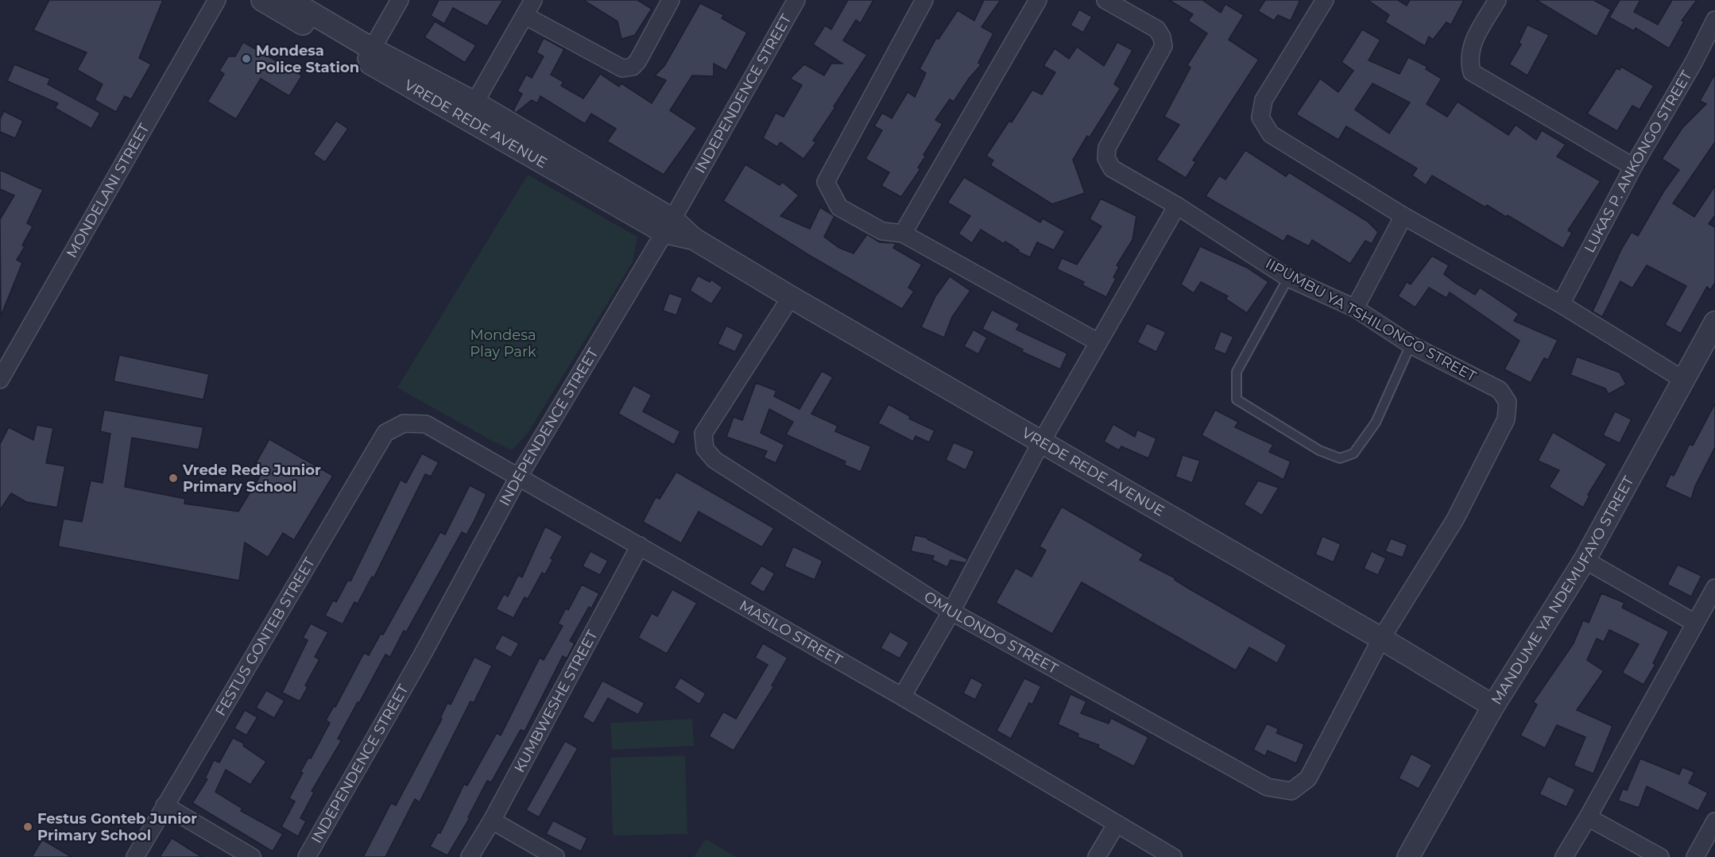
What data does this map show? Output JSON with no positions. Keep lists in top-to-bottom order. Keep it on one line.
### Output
{"streets":{"street":["INDEPENDENCE STREET","VREDE REDE AVENUE","LUKAS P. ANKONGO STREET","MONDELANI STREET","IIPUMBU YA TSHILONGO STREET","MANDUME YA NDEMUFAYO STREET","OMULONDO STREET","MASILO STREET","FESTUS GONTEB STREET","KUMBWESHE STREET"]},"crossings":[["INDEPENDENCE STREET","VREDE REDE AVENUE"],["INDEPENDENCE STREET","MASILO STREET"],["VREDE REDE AVENUE","IIPUMBU YA TSHILONGO STREET"],["VREDE REDE AVENUE","MANDUME YA NDEMUFAYO STREET"],["VREDE REDE AVENUE","OMULONDO STREET"],["IIPUMBU YA TSHILONGO STREET","OMULONDO STREET"],["MASILO STREET","FESTUS GONTEB STREET"],["MASILO STREET","KUMBWESHE STREET"]],"parks":["Mondesa Play Park"],"places":["Mondesa Police Station","Vrede Rede Junior Primary School","Festus Gonteb Junior Primary School"]}
